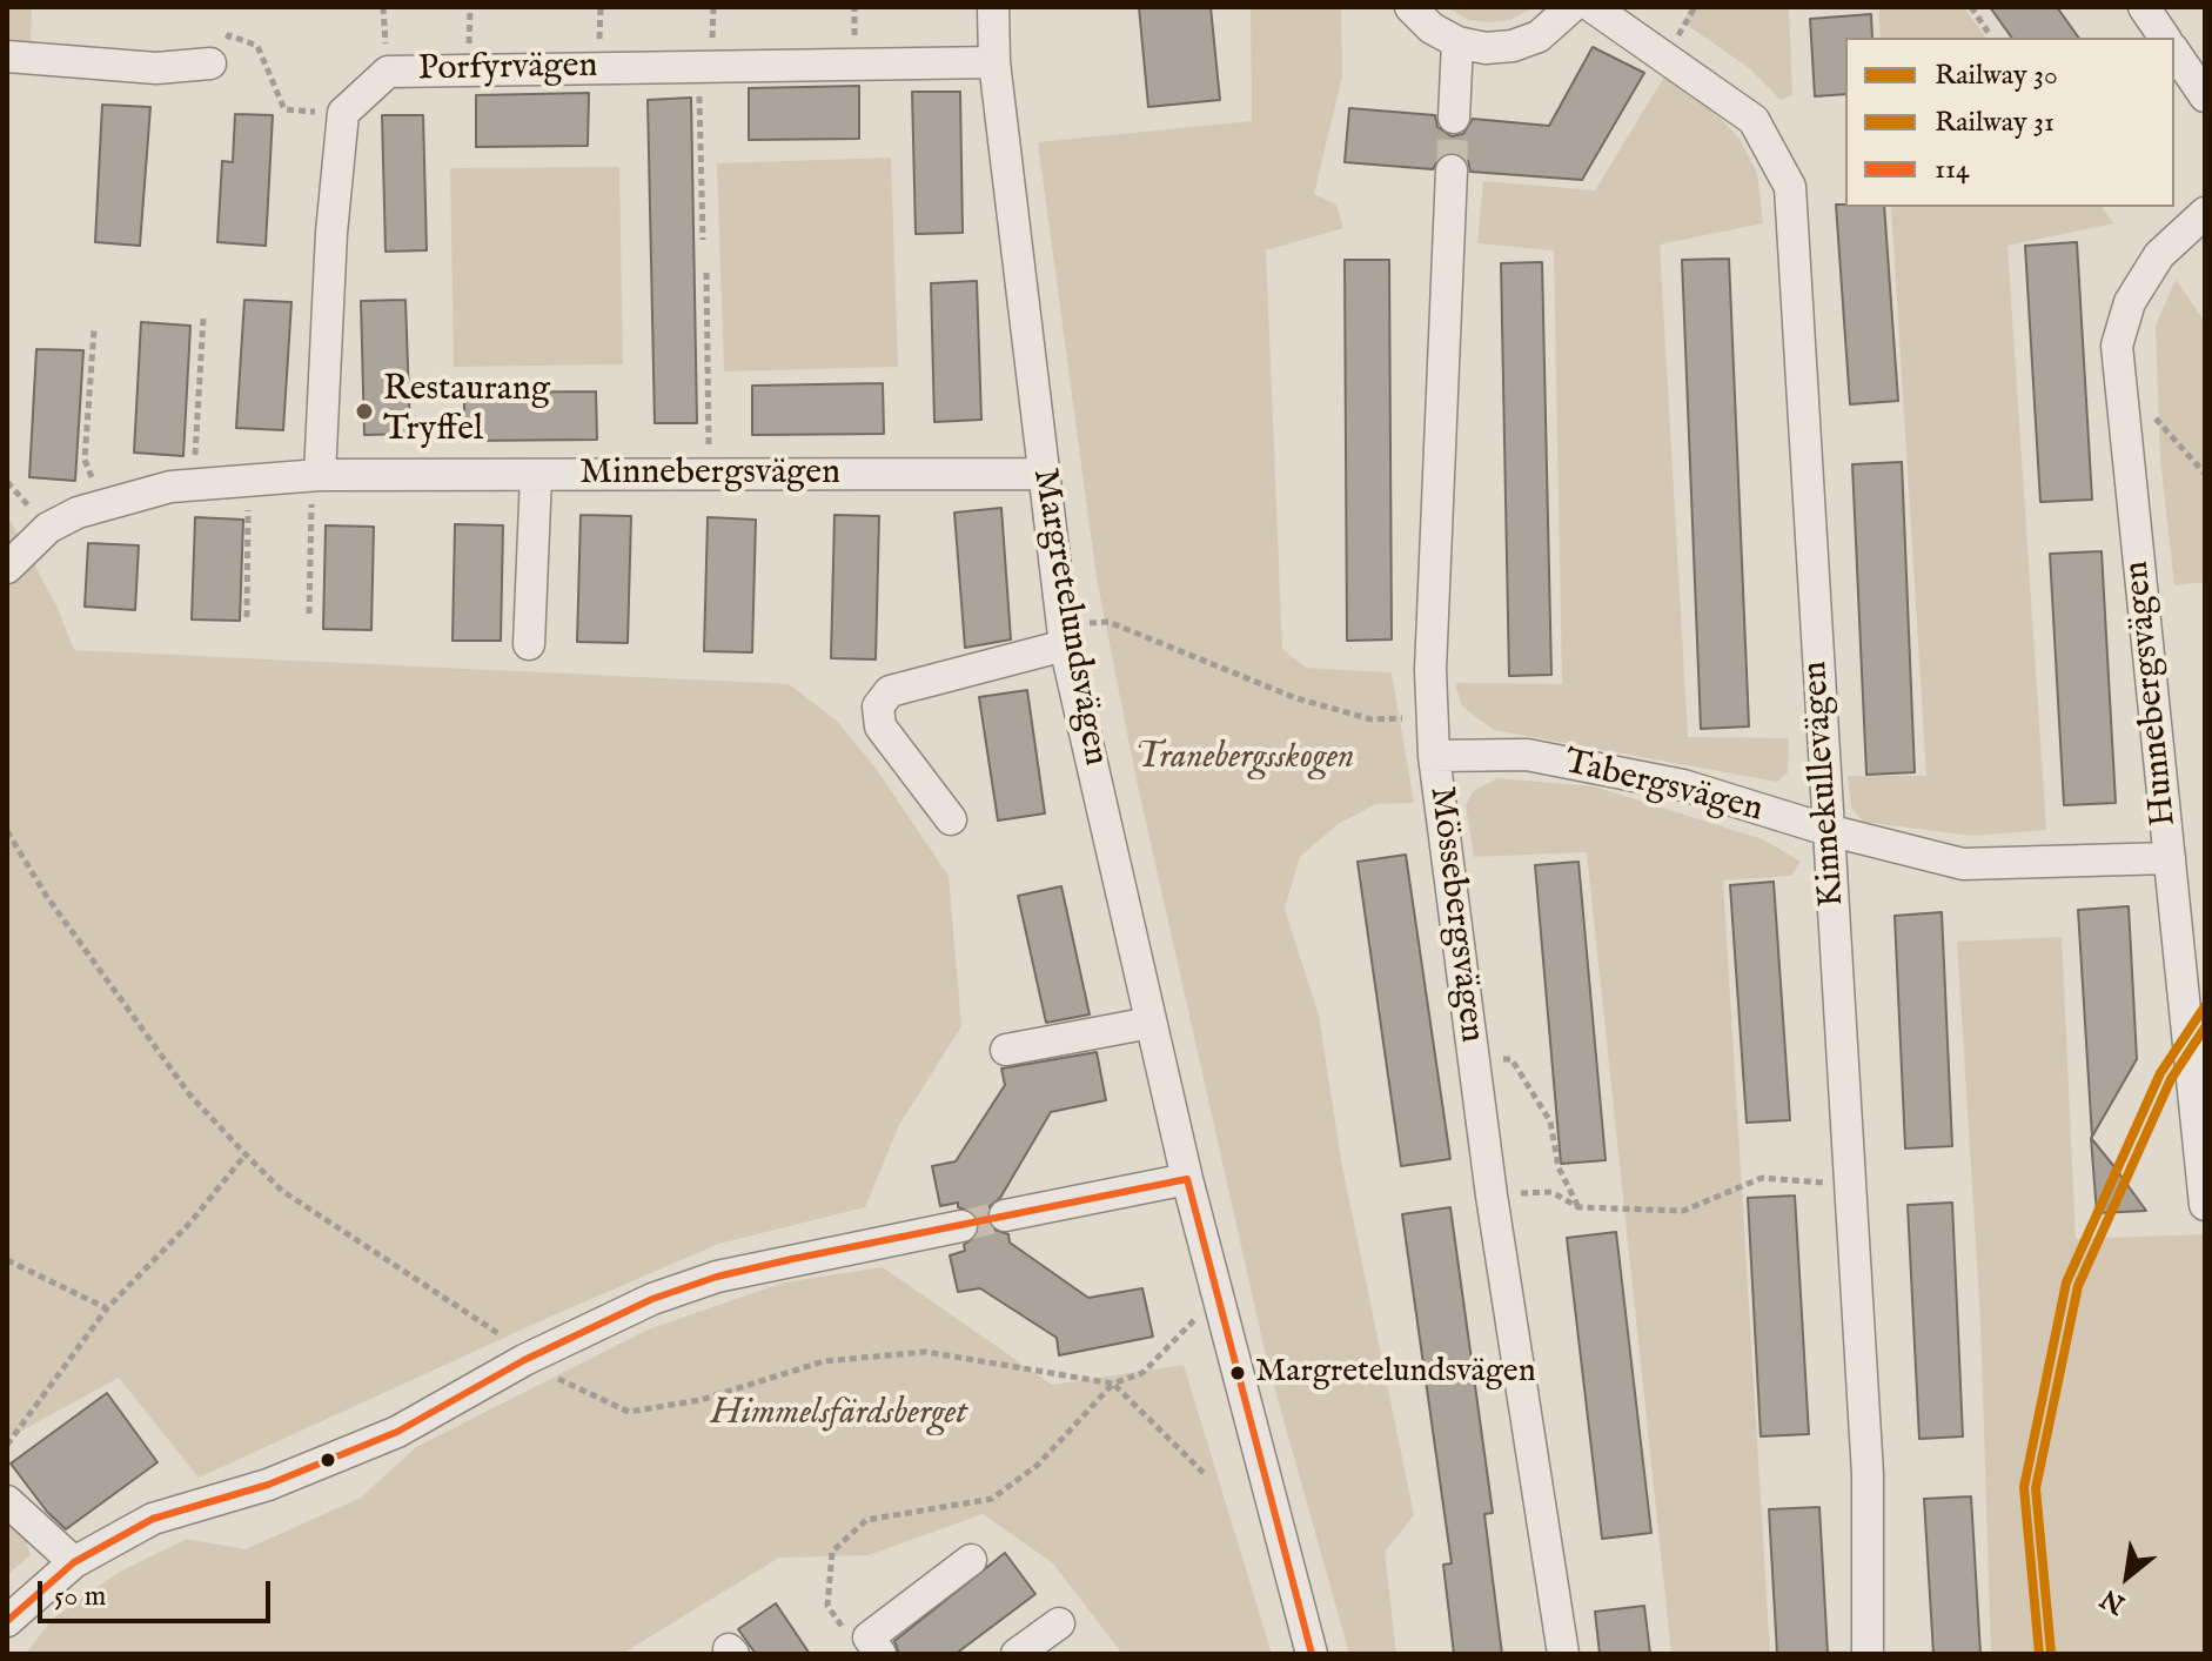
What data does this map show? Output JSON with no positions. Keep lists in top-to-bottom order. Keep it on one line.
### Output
{"streets":{"street":["Porfyrvägen","Minnebergsvägen","Margretelundsvägen","Hunnebergsvägen","Kinnekullevägen","Tabergsvägen","Mössebergsvägen"]},"crossings":[["Porfyrvägen","Margretelundsvägen"],["Minnebergsvägen","Margretelundsvägen"],["Hunnebergsvägen","Tabergsvägen"],["Kinnekullevägen","Tabergsvägen"],["Tabergsvägen","Mössebergsvägen"]],"parks":["Tranebergsskogen","Himmelsfärdsberget"],"places":["Restaurang Tryffel","Margretelundsvägen"],"lines":["rail line 30","rail line 31","transit line 114"],"legend":["Railway 30","Railway 31","114"],"scale_bar":"50 m","north":"bottom left"}
